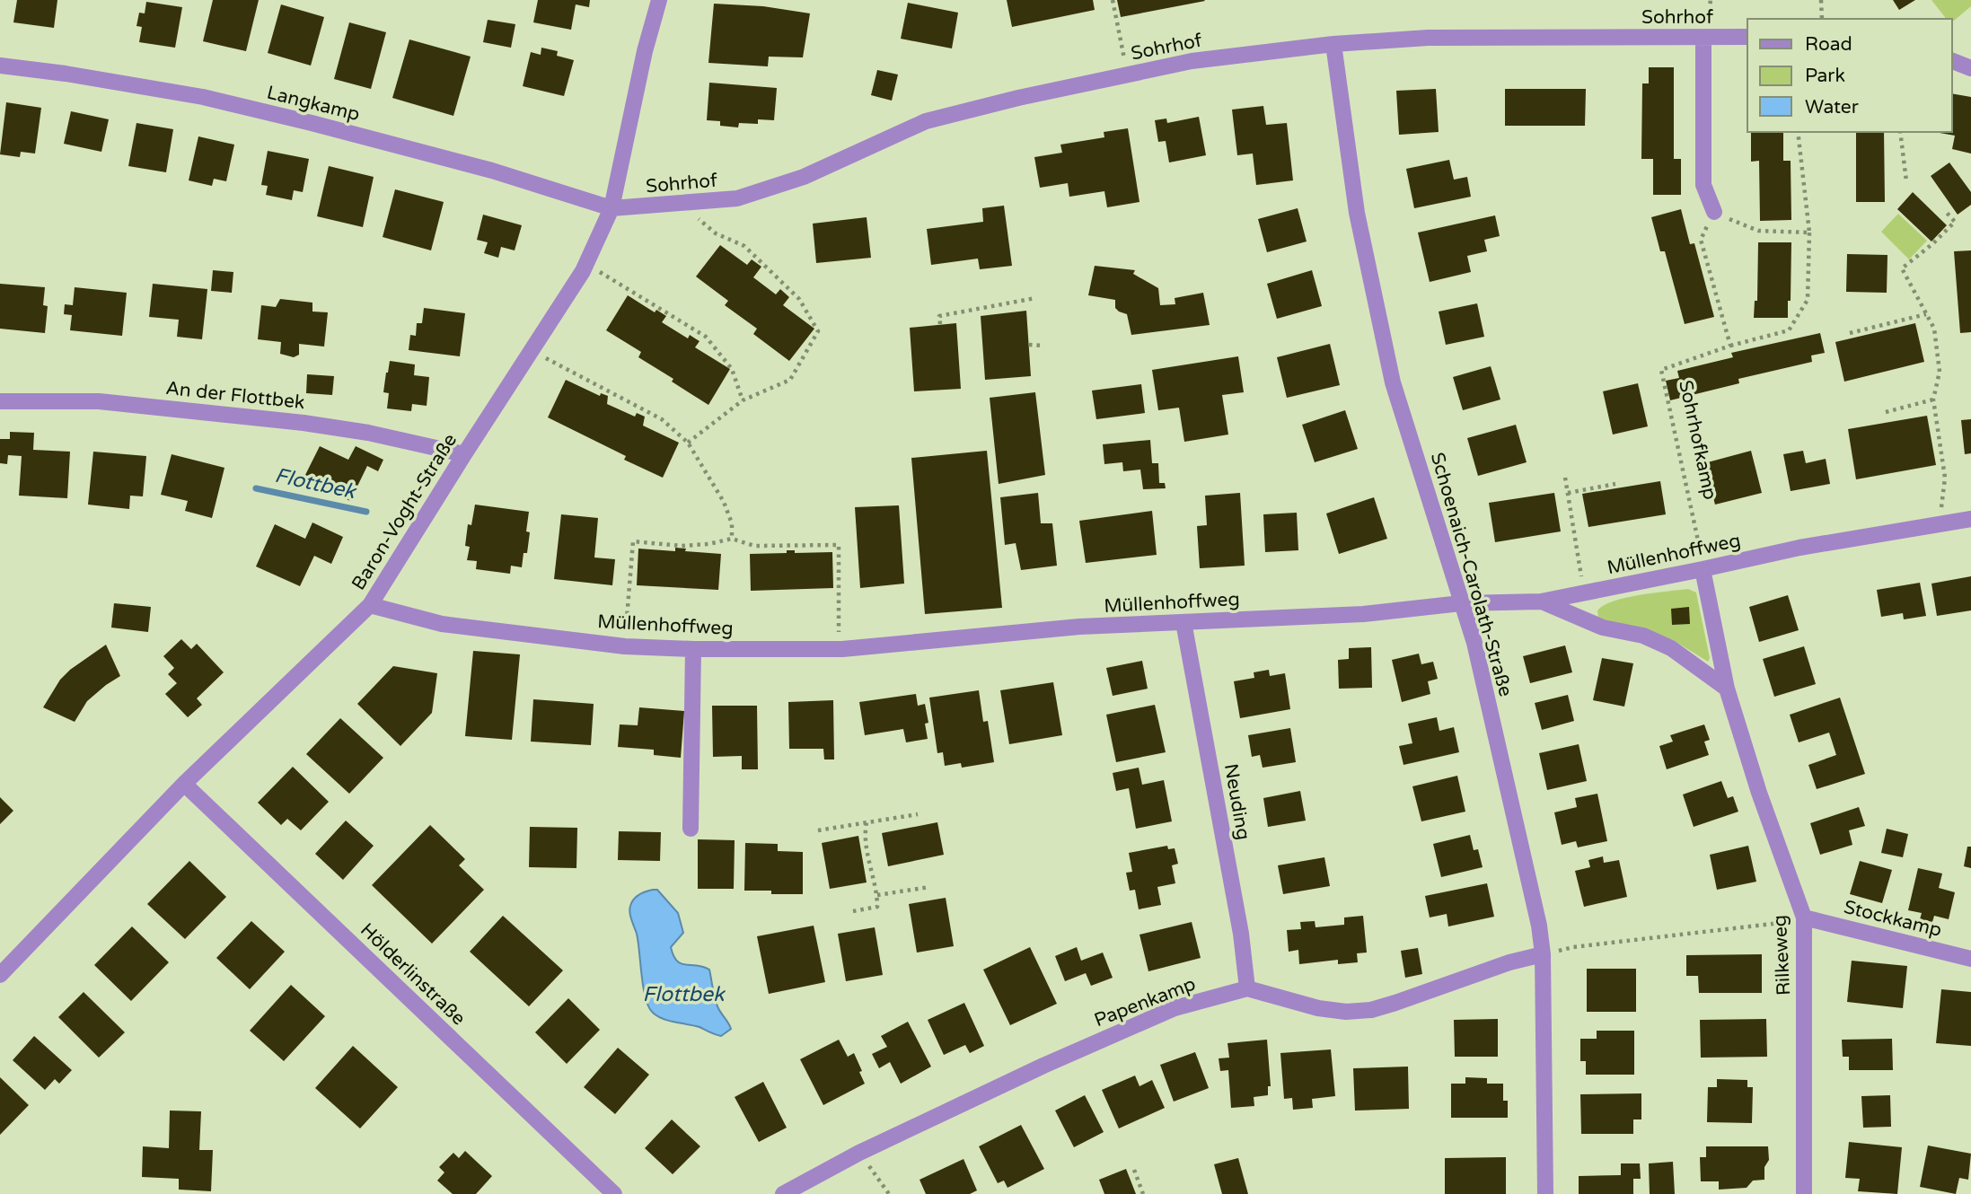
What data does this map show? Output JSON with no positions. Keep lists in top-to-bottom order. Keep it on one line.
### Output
{"streets":{"street":["Sohrhof","Langkamp","An der Flottbek","Baron-Voght-Straße","Müllenhoffweg","Schoenaich-Carolath-Straße","Neuding","Stockkamp","Rilkeweg","Hölderlinstraße","Papenkamp"],"path":["Sohrhofkamp"]},"crossings":[["Sohrhof","Langkamp"],["Sohrhof","Baron-Voght-Straße"],["Sohrhof","Schoenaich-Carolath-Straße"],["Langkamp","Baron-Voght-Straße"],["An der Flottbek","Baron-Voght-Straße"],["Sohrhofkamp","Müllenhoffweg"],["Sohrhofkamp","Rilkeweg"],["Baron-Voght-Straße","Müllenhoffweg"],["Baron-Voght-Straße","Hölderlinstraße"],["Müllenhoffweg","Schoenaich-Carolath-Straße"],["Müllenhoffweg","Neuding"],["Müllenhoffweg","Rilkeweg"],["Neuding","Papenkamp"],["Stockkamp","Rilkeweg"]],"water":["Flottbek"],"legend":["Road","Park","Water"]}
